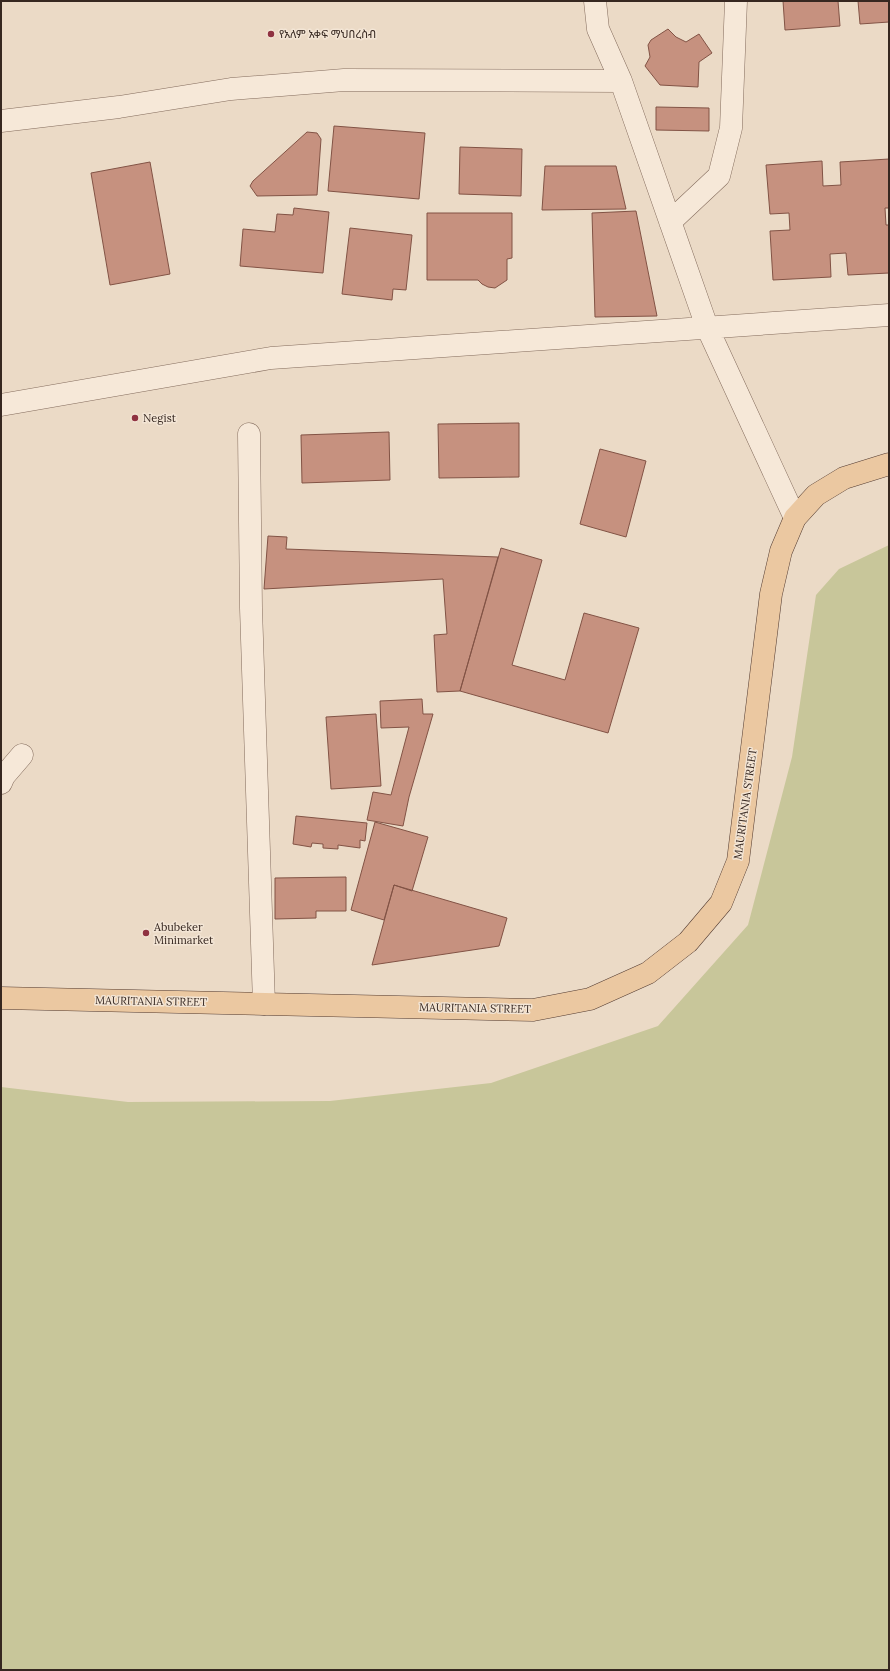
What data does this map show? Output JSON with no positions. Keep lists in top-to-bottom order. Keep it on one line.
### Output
{"streets":{"main road":["MAURITANIA STREET"]},"places":["የአለም አቀፍ ማህበረስብ","Negist","Abubeker Minimarket"]}
